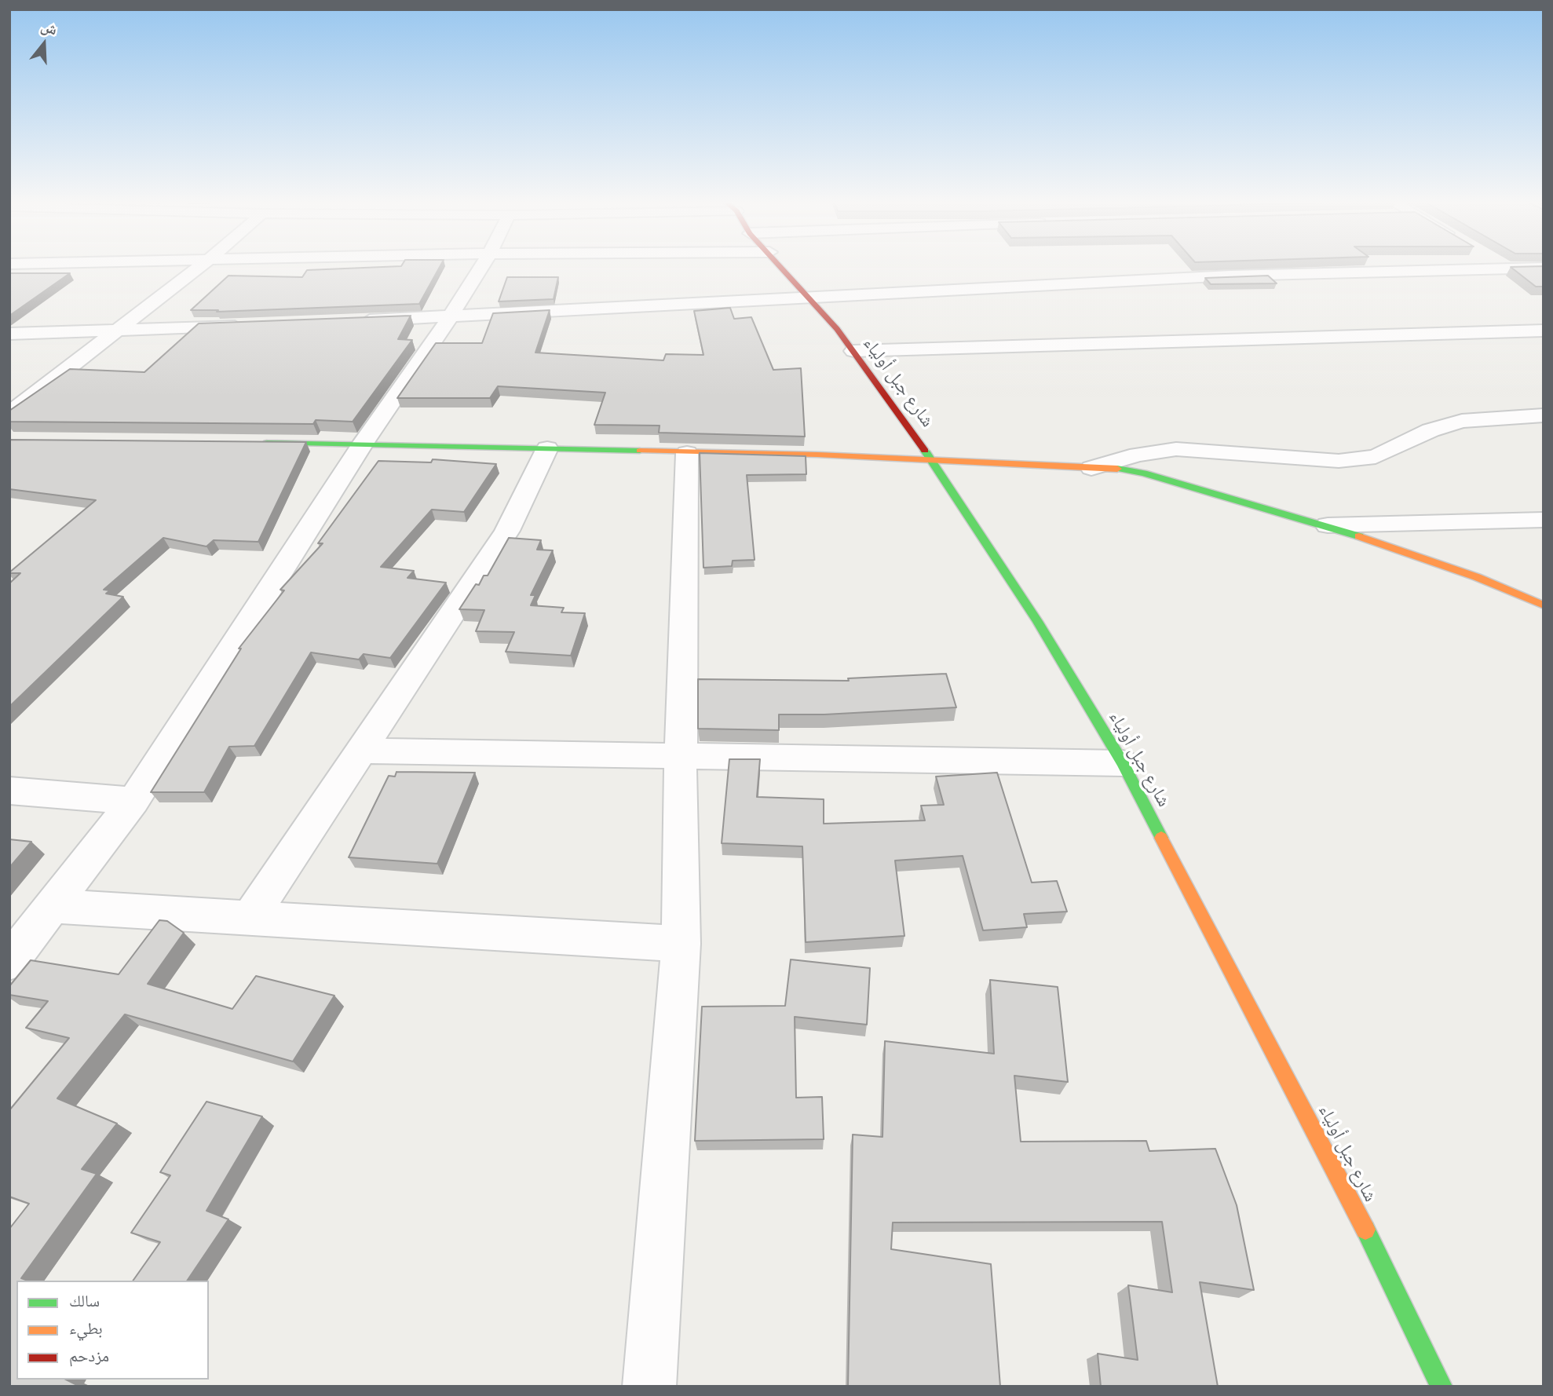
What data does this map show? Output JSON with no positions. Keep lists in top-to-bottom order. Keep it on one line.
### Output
{"streets":{"main road":["شارع جبل أولياء"]},"legend":["سالك","بطيء","مزدحم"],"north":"top"}
